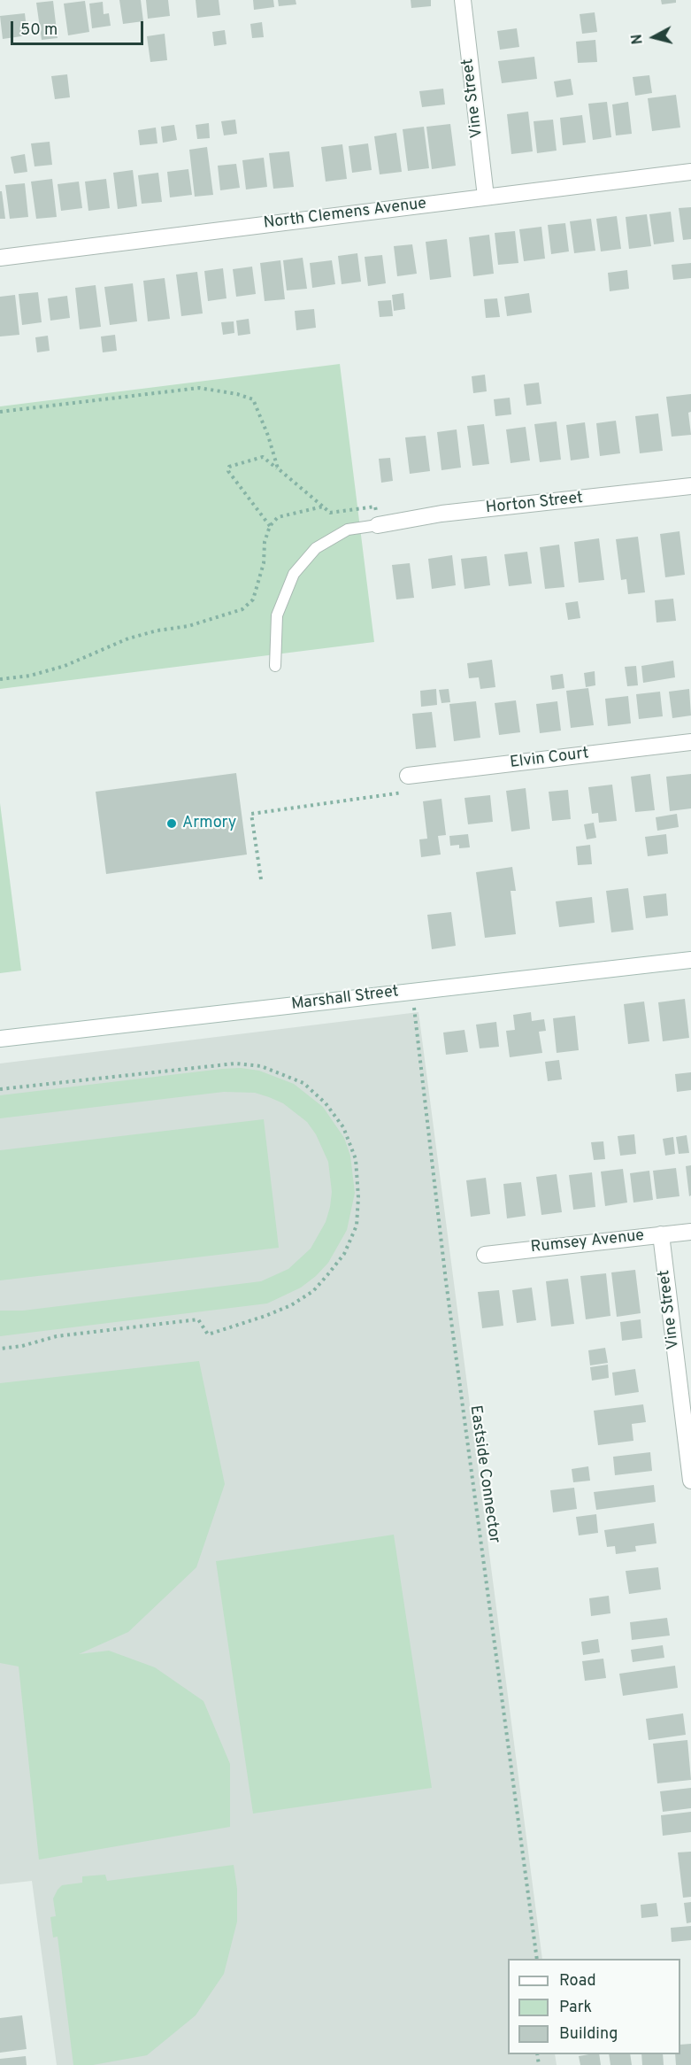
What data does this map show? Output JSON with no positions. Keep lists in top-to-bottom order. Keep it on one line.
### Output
{"streets":{"street":["Vine Street","North Clemens Avenue","Horton Street","Elvin Court","Marshall Street","Rumsey Avenue"],"path":["Eastside Connector"]},"crossings":[["Vine Street","North Clemens Avenue"],["Vine Street","Rumsey Avenue"],["Marshall Street","Eastside Connector"]],"places":["Armory"],"legend":["Road","Park","Building"],"scale_bar":"50 m","north":"left"}
